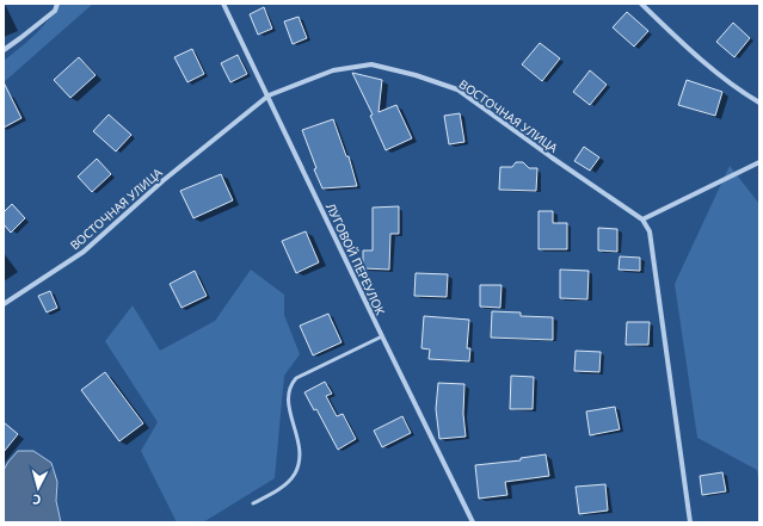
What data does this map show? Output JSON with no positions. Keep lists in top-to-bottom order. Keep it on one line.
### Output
{"streets":{"street":["ВОСТОЧНАЯ УЛИЦА","ЛУГОВОЙ ПЕРЕУЛОК"]},"crossings":[["ВОСТОЧНАЯ УЛИЦА","ЛУГОВОЙ ПЕРЕУЛОК"]],"north":"bottom"}
